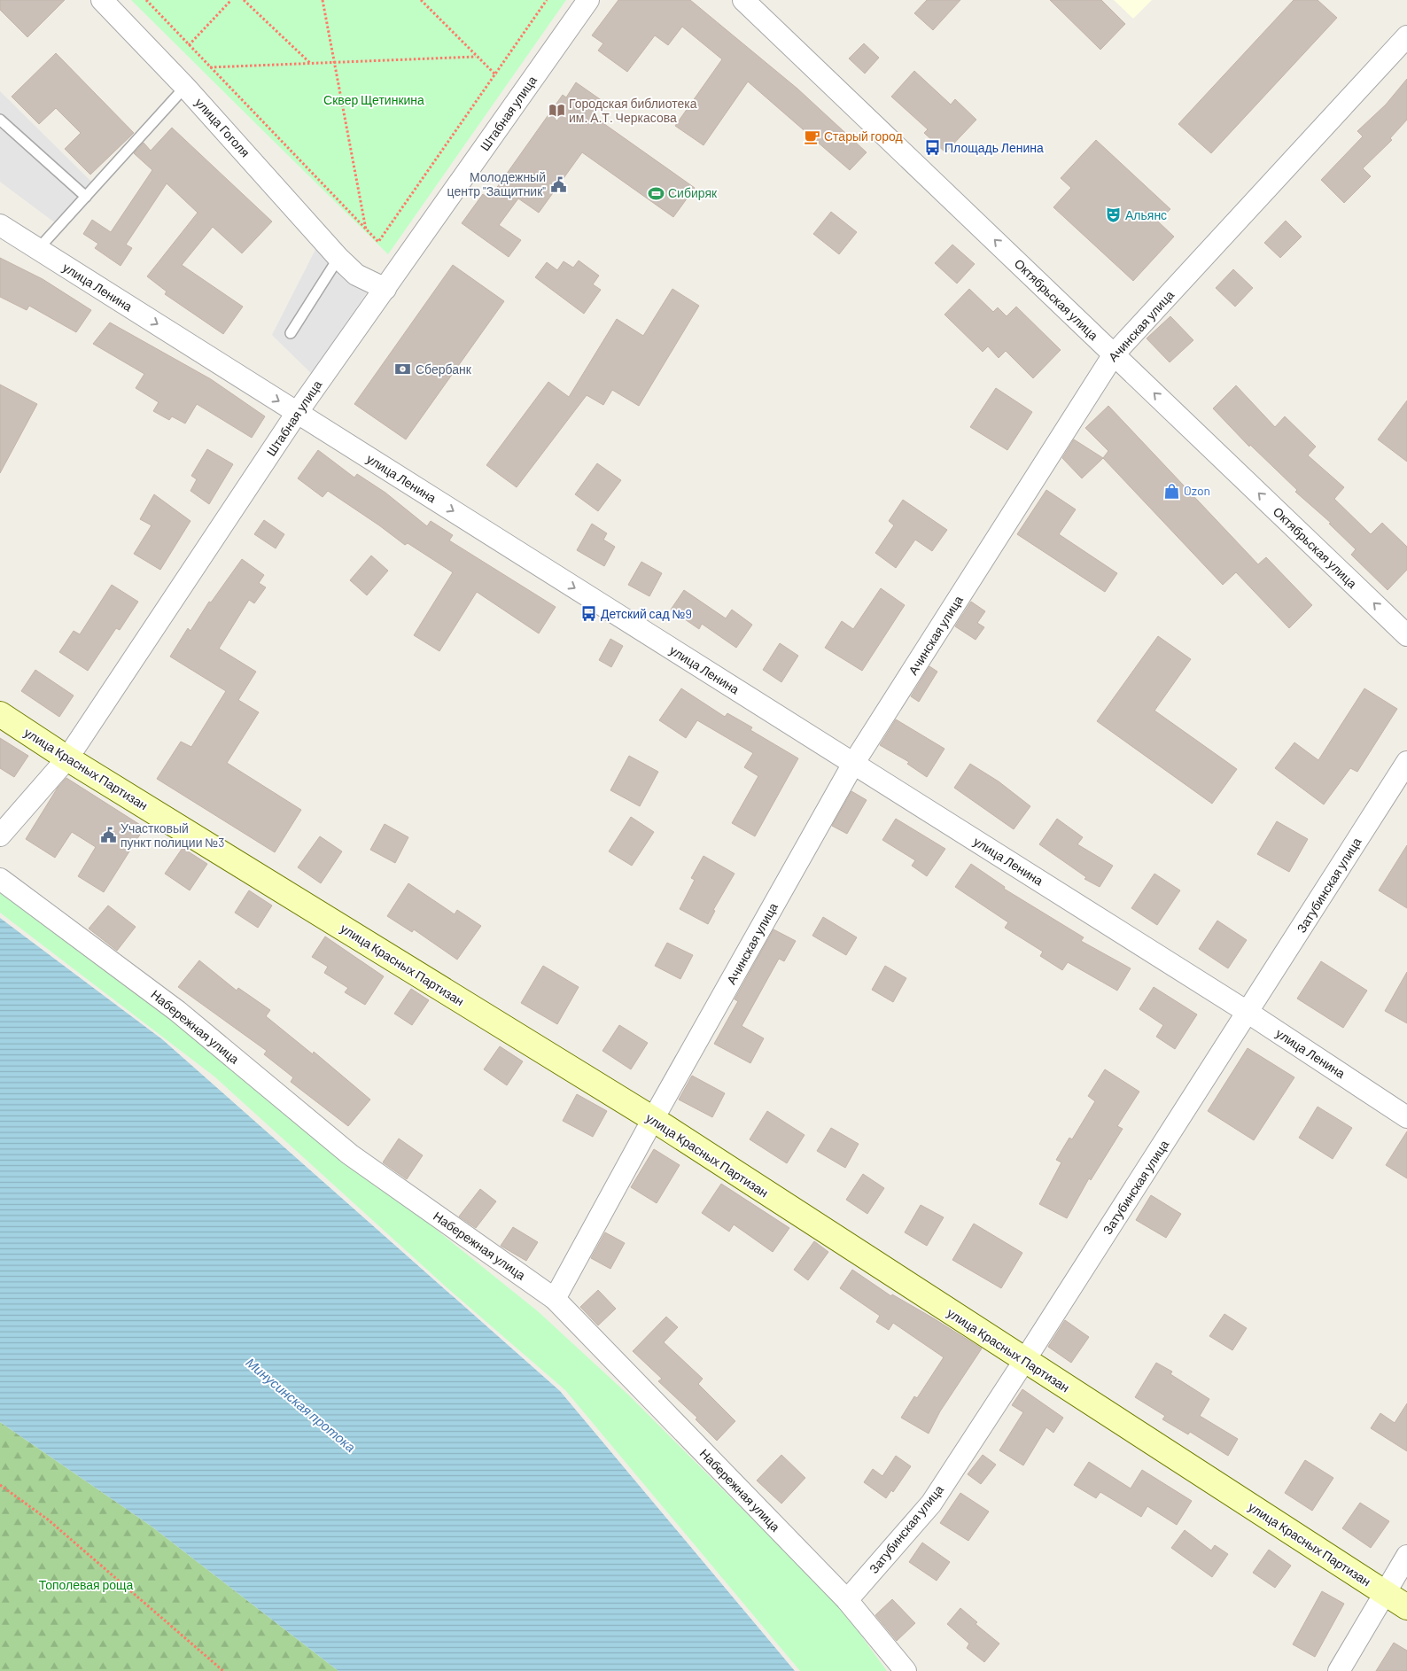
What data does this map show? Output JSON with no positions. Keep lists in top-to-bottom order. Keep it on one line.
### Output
{"streets":{"main road":["улица Красных Партизан"],"street":["Штабная улица","улица Гоголя","улица Ленина","Октябрьская улица","Ачинская улица","Затубинская улица","Набережная улица"]},"crossings":[["Штабная улица","улица Гоголя"],["Штабная улица","улица Ленина"],["Штабная улица","улица Красных Партизан"],["улица Ленина","Ачинская улица"],["улица Ленина","Затубинская улица"],["Октябрьская улица","Ачинская улица"],["Ачинская улица","улица Красных Партизан"],["Ачинская улица","Набережная улица"],["улица Красных Партизан","Затубинская улица"],["Затубинская улица","Набережная улица"]],"one_way":["улица Ленина","Октябрьская улица"],"water":["Минусинская протока"],"parks":["Сквер Щетинкина","Тополевая роща"],"places":{"library":["Городская библиотека им. А.Т. Черкасова"],"cafe":["Старый город"],"bus stop":["Площадь Ленина","Детский сад №9"],"public building":["Молодежный центр \"Защитник\"","Участковый пункт полиции №3"],"sports":["Сибиряк"],"theatre":["Альянс"],"bank":["Сбербанк"],"shop":["Ozon"]}}
